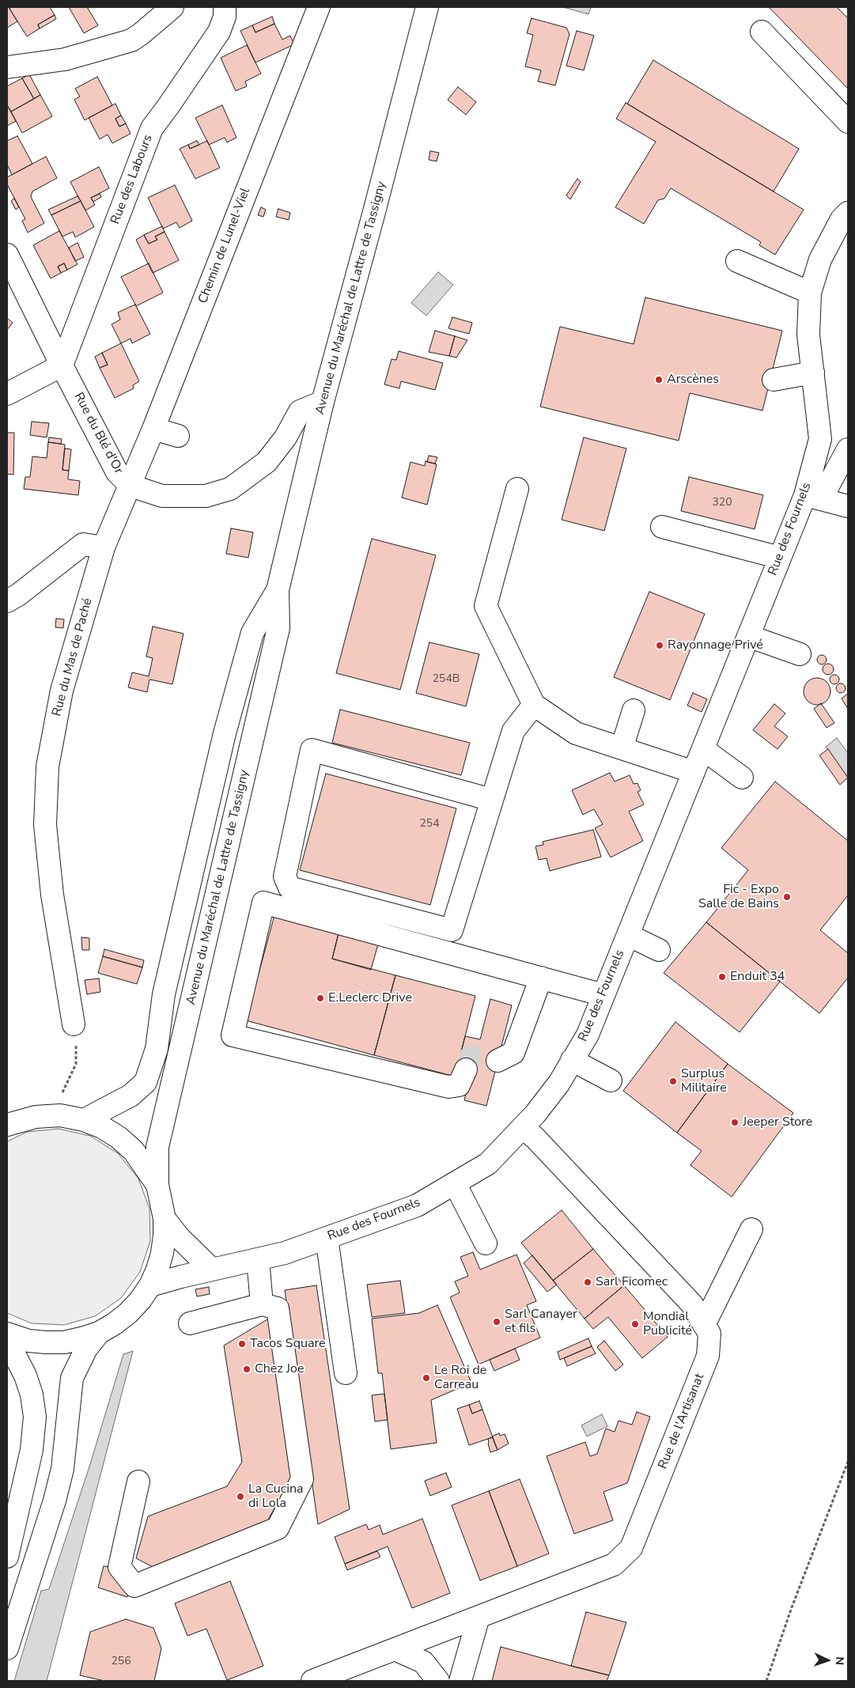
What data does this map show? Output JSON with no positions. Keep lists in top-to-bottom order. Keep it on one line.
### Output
{"streets":{"street":["Rue des Labours","Chemin de Lunel-Viel","Avenue du Maréchal de Lattre de Tassigny","Rue du Blé d'Or","Rue des Fournels","Rue du Mas de Paché","Rue de l'Artisanat"]},"crossings":[["Rue des Labours","Rue du Blé d'Or"],["Chemin de Lunel-Viel","Rue du Blé d'Or"],["Chemin de Lunel-Viel","Rue du Mas de Paché"],["Avenue du Maréchal de Lattre de Tassigny","Rue du Blé d'Or"],["Rue du Blé d'Or","Rue du Mas de Paché"],["Rue des Fournels","Rue de l'Artisanat"]],"places":["Arscènes","Rayonnage Privé","Fic - Expo Salle de Bains","Enduit 34","E.Leclerc Drive","Surplus Militaire","Jeeper Store","Sarl Ficomec","Sarl Canayer et fils","Mondial Publicité","Tacos Square","Chez Joe","Le Roi de Carreau","La Cucina di Lola"],"house_numbers":["320","254B","254","256"],"north":"right"}
